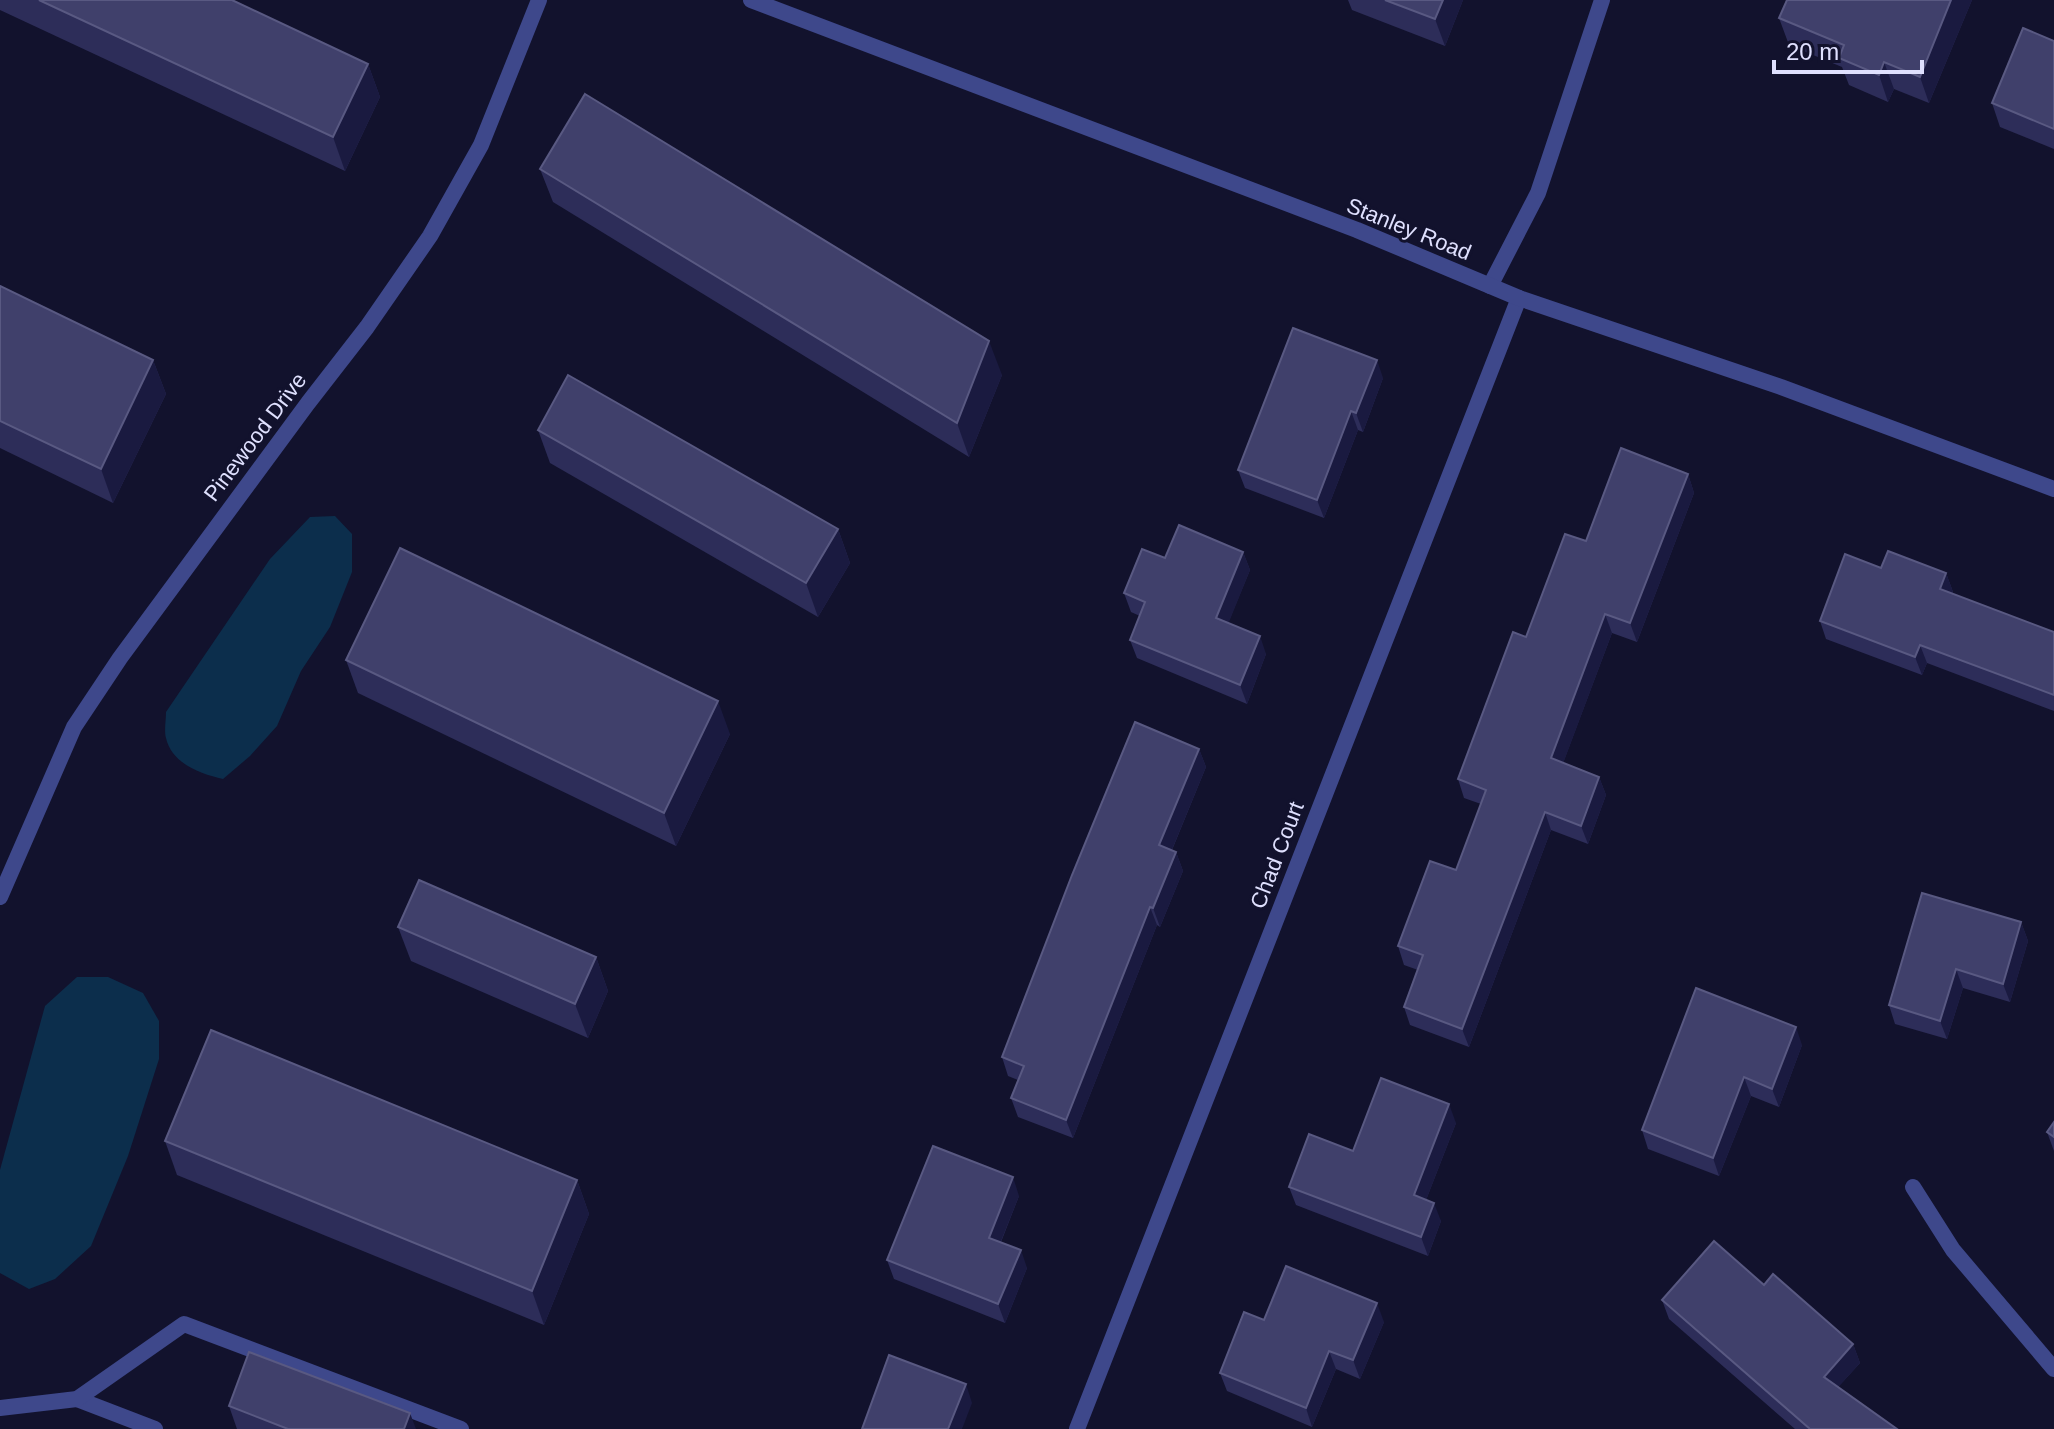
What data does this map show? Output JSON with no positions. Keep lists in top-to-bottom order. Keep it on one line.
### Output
{"streets":{"street":["Stanley Road","Pinewood Drive","Chad Court"]},"crossings":[["Stanley Road","Chad Court"]],"scale_bar":"20 m"}
